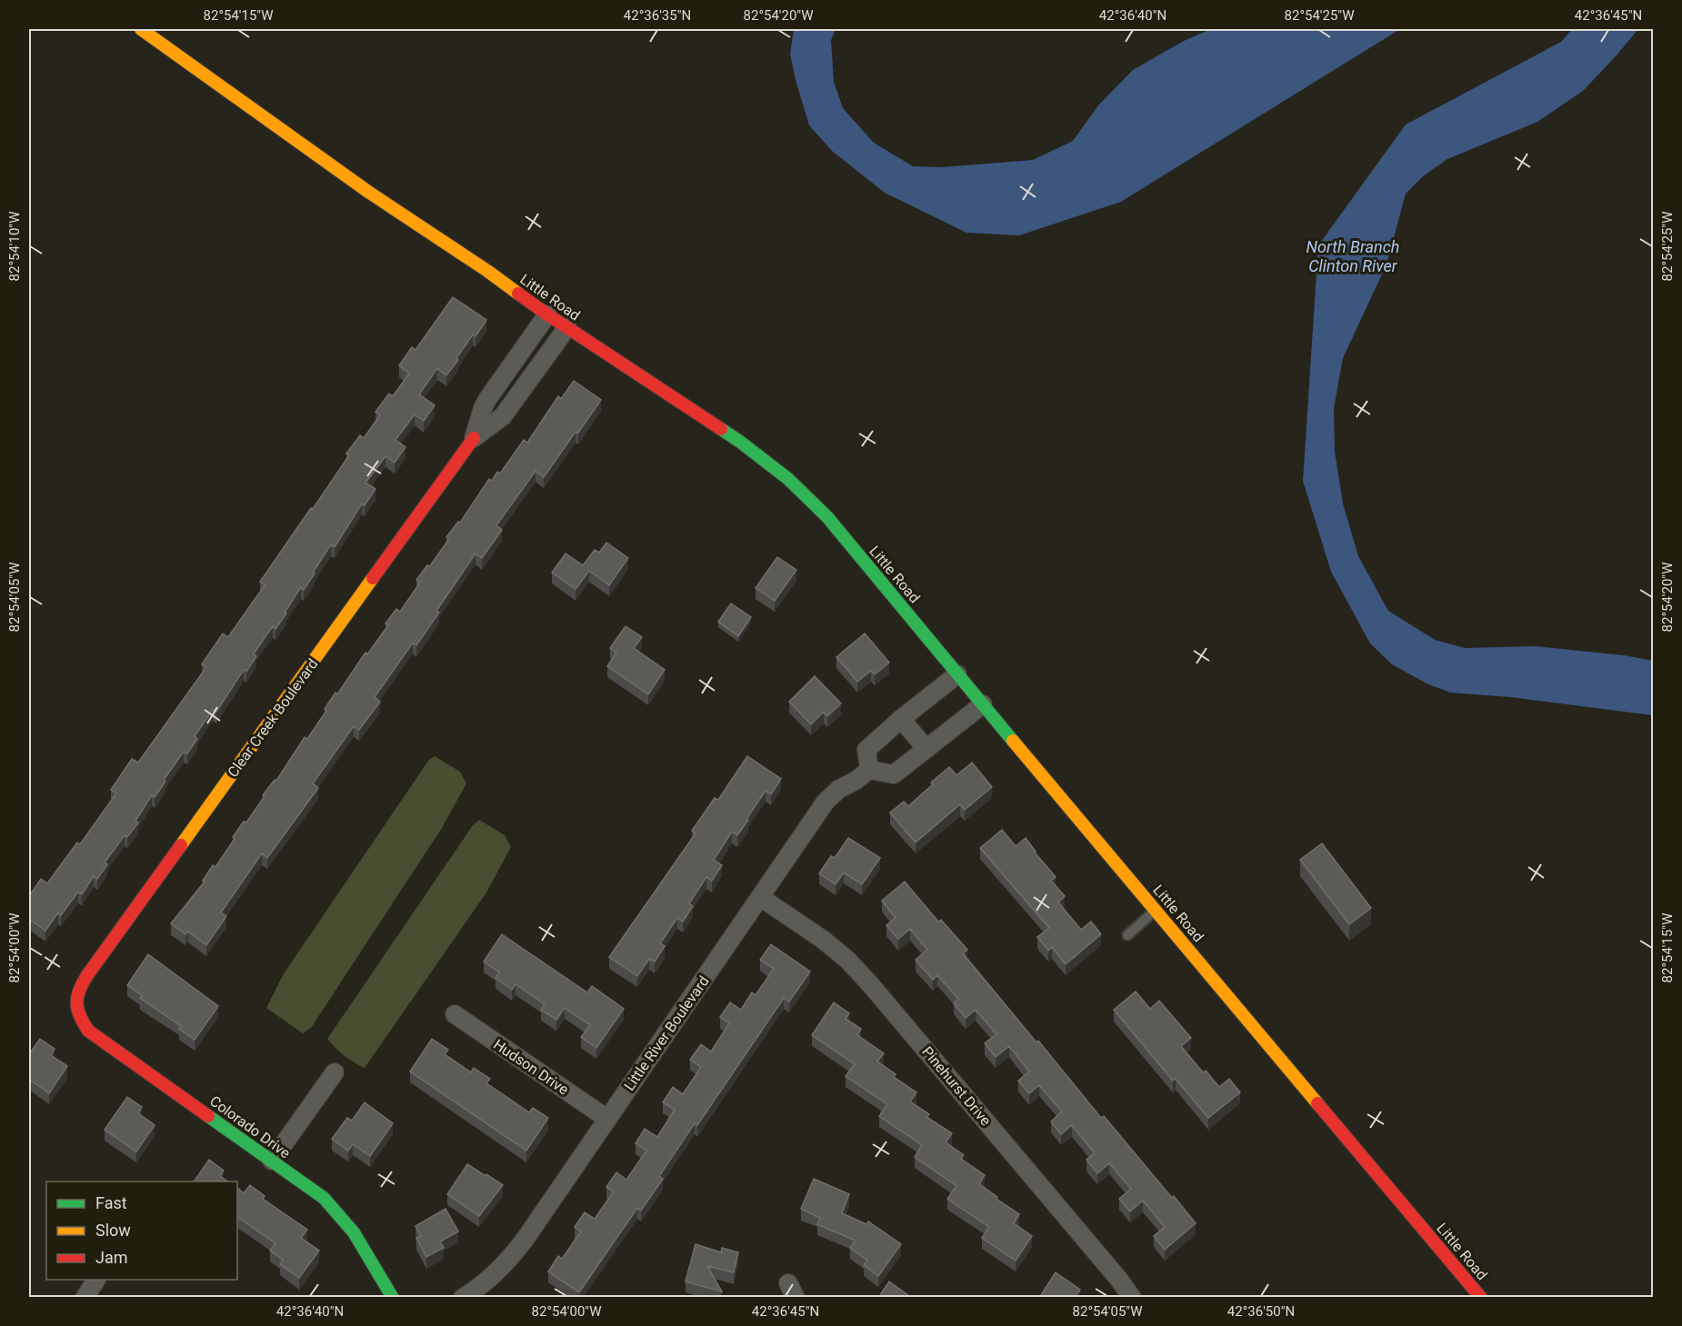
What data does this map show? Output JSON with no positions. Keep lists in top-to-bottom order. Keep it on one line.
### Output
{"streets":{"street":["Little Road","Clear Creek Boulevard","Little River Boulevard","Hudson Drive","Pinehurst Drive","Colorado Drive"]},"crossings":[["Little Road","Clear Creek Boulevard"],["Clear Creek Boulevard","Colorado Drive"],["Little River Boulevard","Hudson Drive"],["Little River Boulevard","Pinehurst Drive"]],"water":["North Branch Clinton River"],"legend":["Fast","Slow","Jam"],"coordinates":["82°54'15\"W","42°36'35\"N","82°54'20\"W","42°36'40\"N","82°54'25\"W","42°36'45\"N","82°54'10\"W","82°54'05\"W","82°54'00\"W","42°36'50\"N"]}
